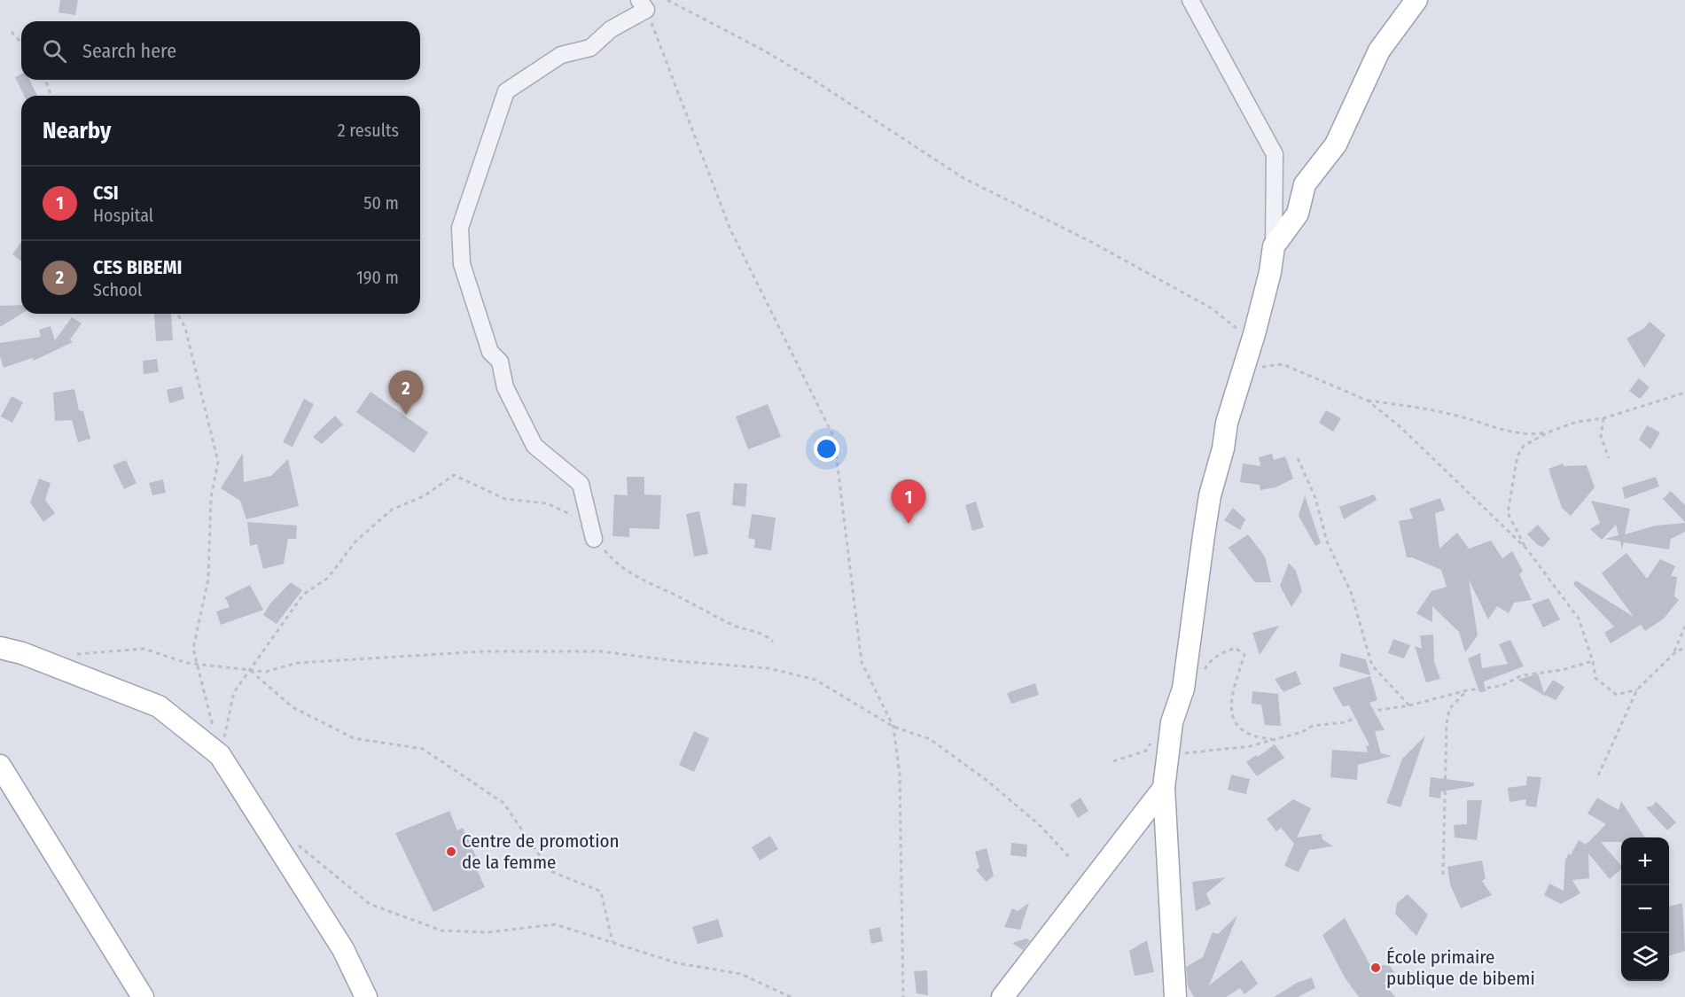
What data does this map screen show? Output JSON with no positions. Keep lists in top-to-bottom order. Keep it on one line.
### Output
{"places":["Centre de promotion de la femme","École primaire publique de bibemi"],"page":{"search":"Search here","heading":["Nearby","2 results"],"list":[{"mark":"1","name":"CSI","note":"Hospital","value":"50 m"},{"mark":"2","name":"CES BIBEMI","note":"School","value":"190 m"}],"pins":["2","1"],"map_buttons":["+","−"]}}
